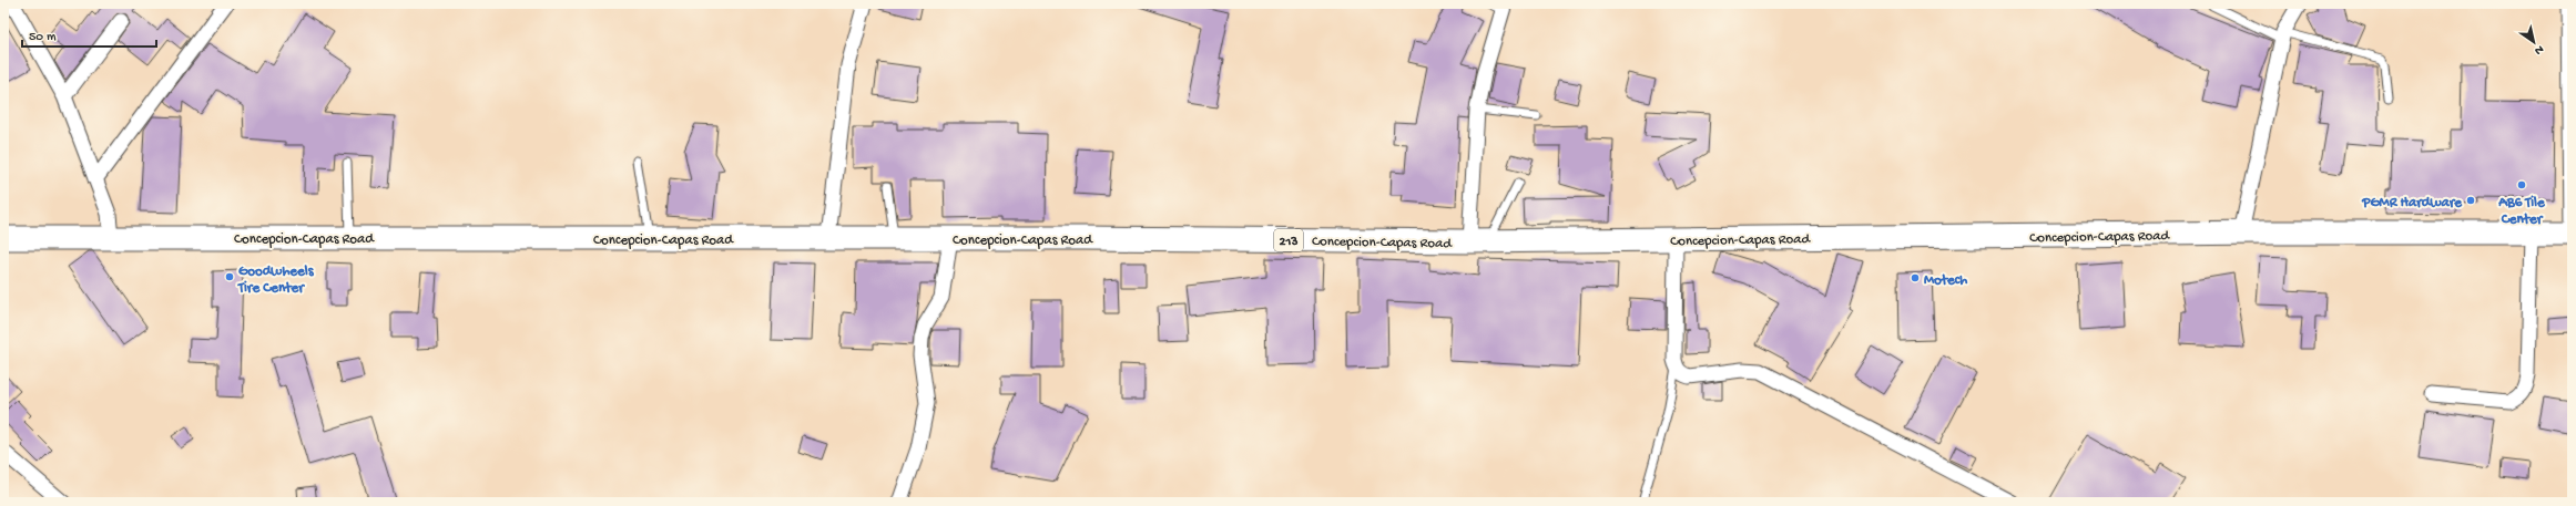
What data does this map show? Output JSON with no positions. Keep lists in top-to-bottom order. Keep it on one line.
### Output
{"streets":{"main road":["Concepcion-Capas Road","213"]},"places":["AB6 Tile Center","PGMR Hardware","Goodwheels Tire Center","Motech"],"scale_bar":"50 m","north":"bottom right"}
